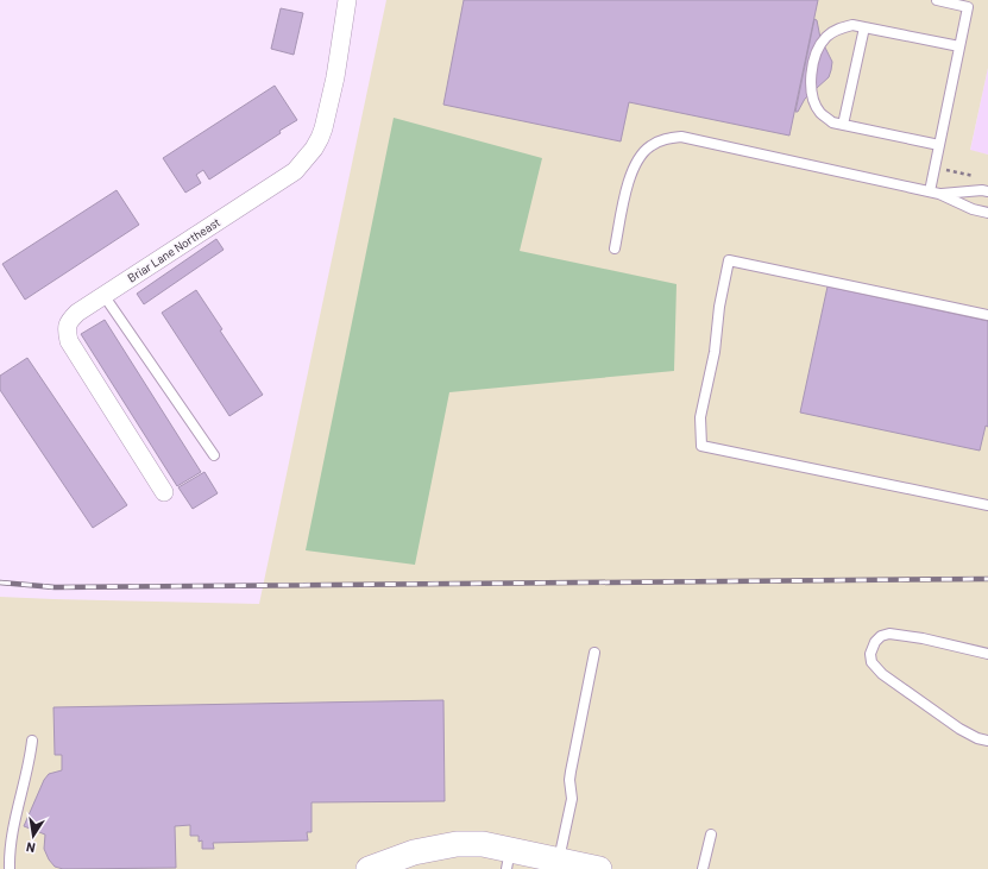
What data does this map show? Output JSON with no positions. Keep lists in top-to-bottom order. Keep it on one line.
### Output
{"streets":{"street":["Briar Lane Northeast"]},"north":"bottom"}
